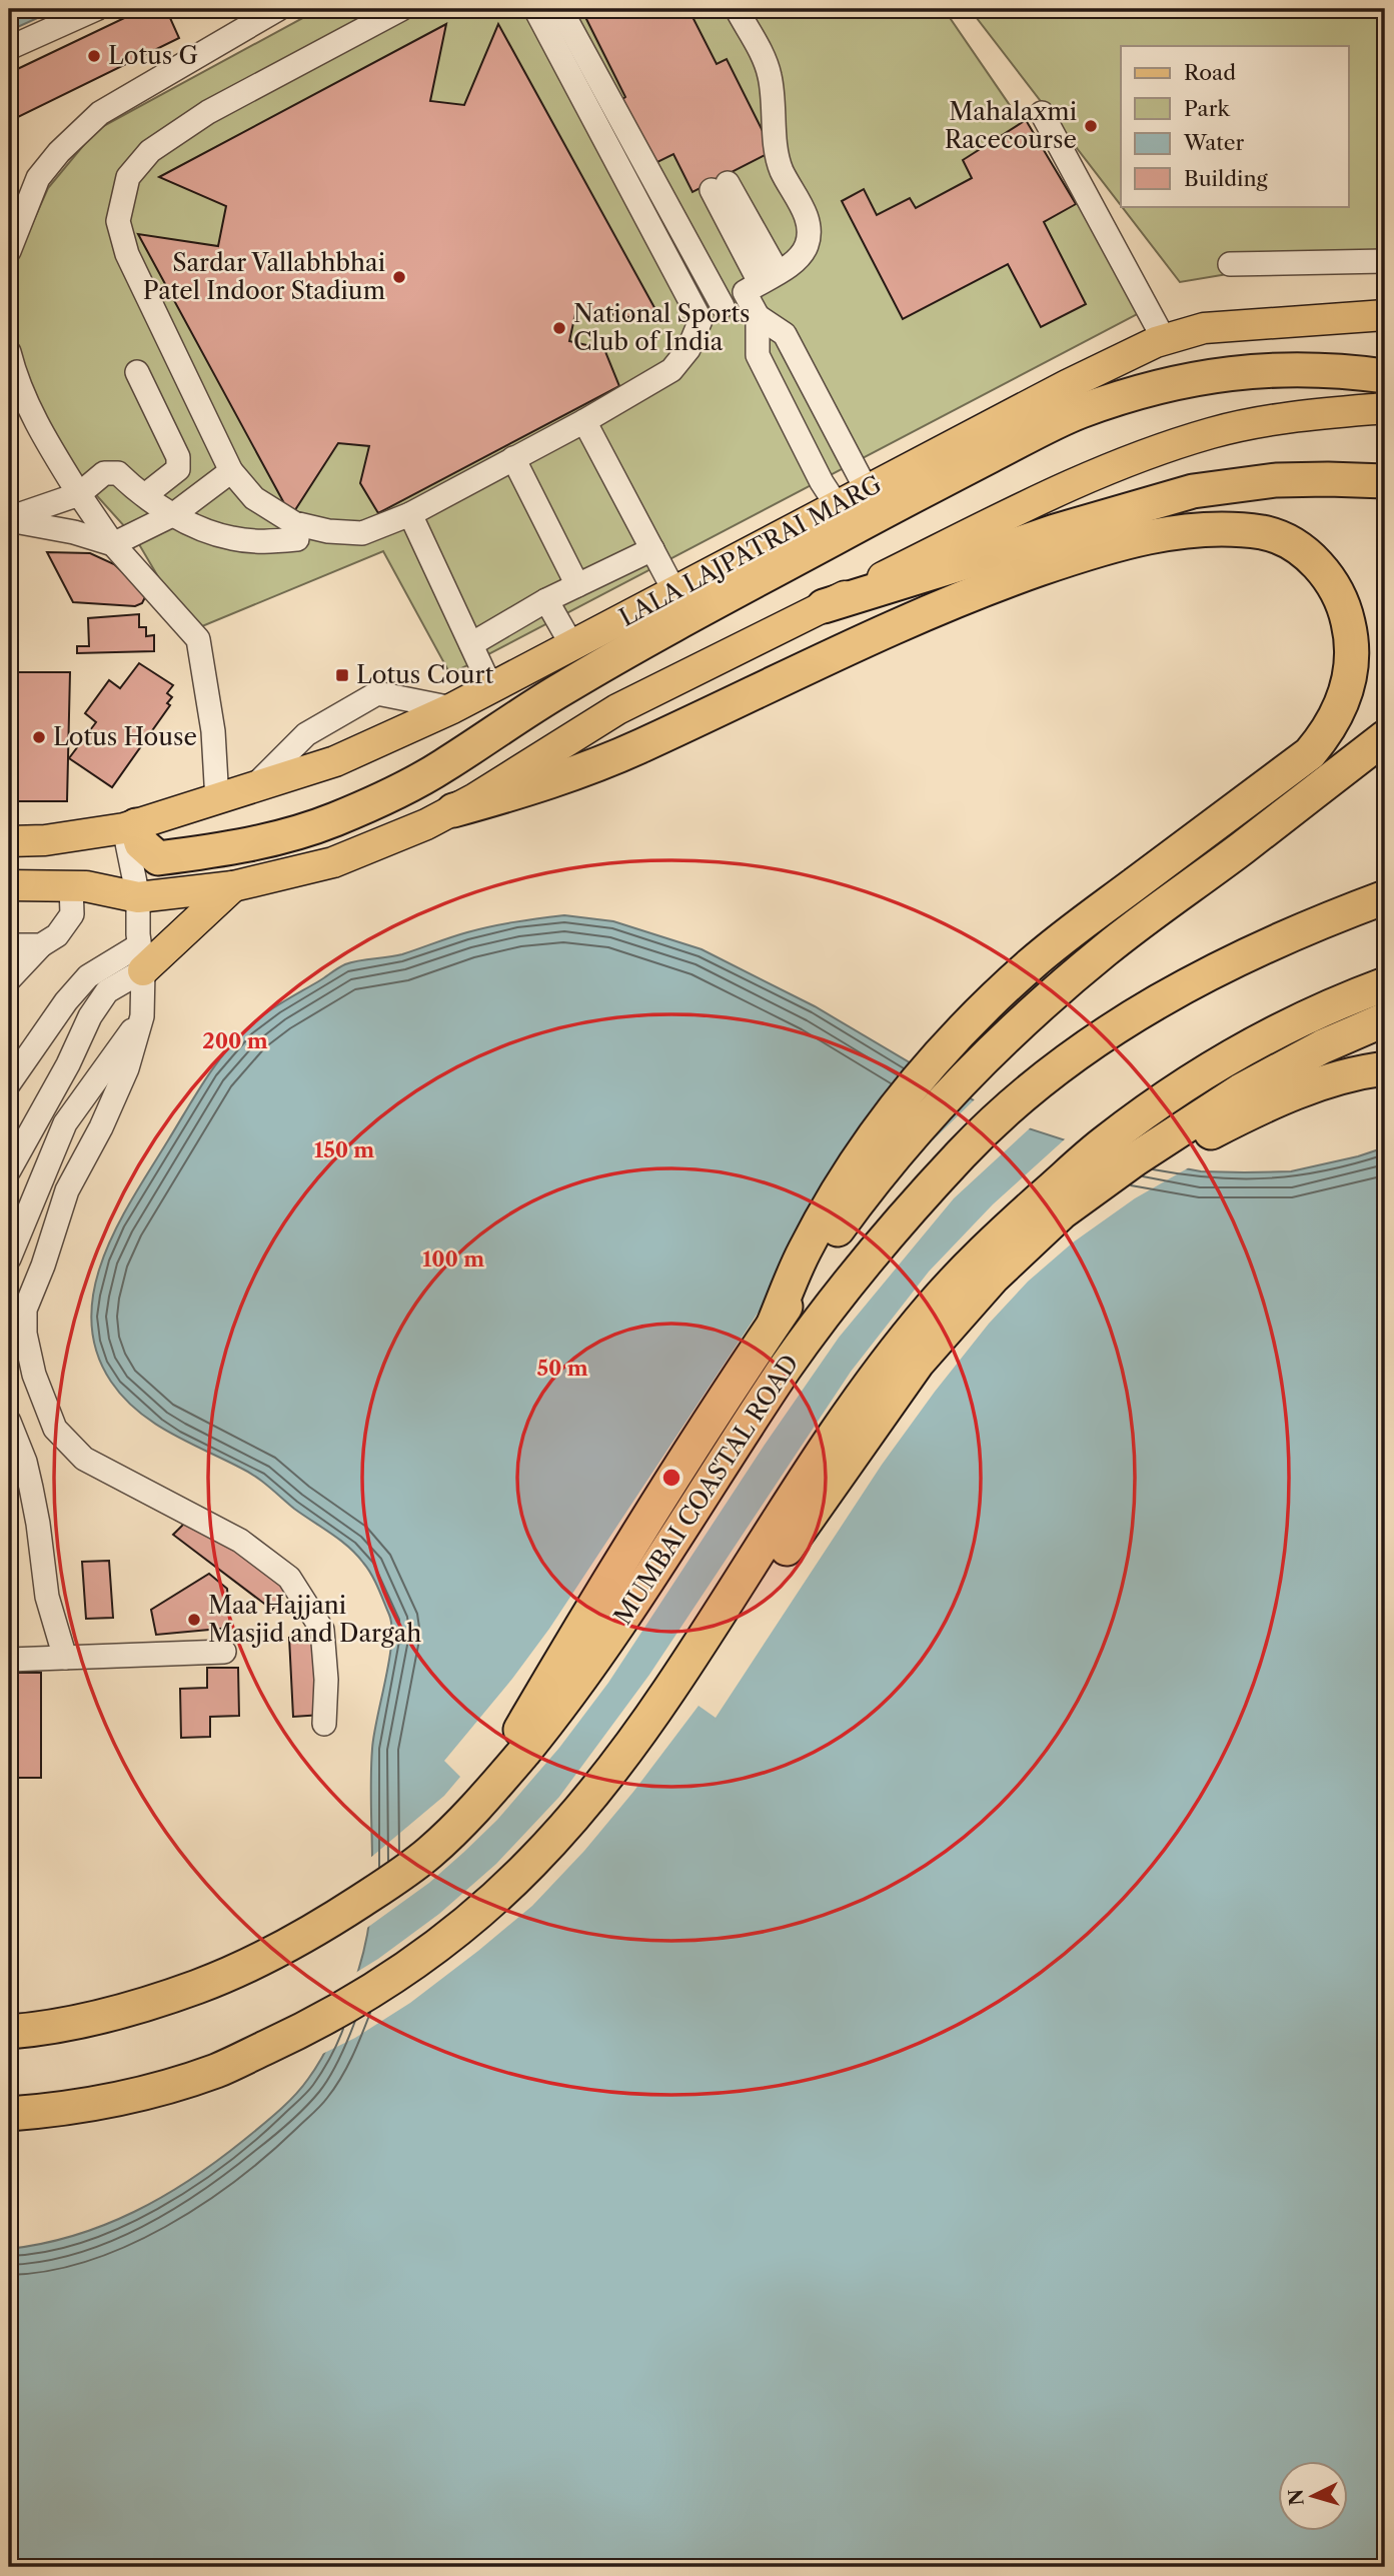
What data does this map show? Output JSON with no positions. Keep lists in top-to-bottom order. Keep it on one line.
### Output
{"streets":{"highway":["MUMBAI COASTAL ROAD"],"main road":["LALA LAJPATRAI MARG"]},"places":{"other":["Lotus G","Mahalaxmi Racecourse","Sardar Vallabhbhai Patel Indoor Stadium","National Sports Club of India","Lotus House","Maa Hajjani Masjid and Dargah"],"transit":["Lotus Court"]},"legend":["Road","Park","Water","Building"],"north":"left","rings":["200 m","150 m","100 m","50 m"]}
